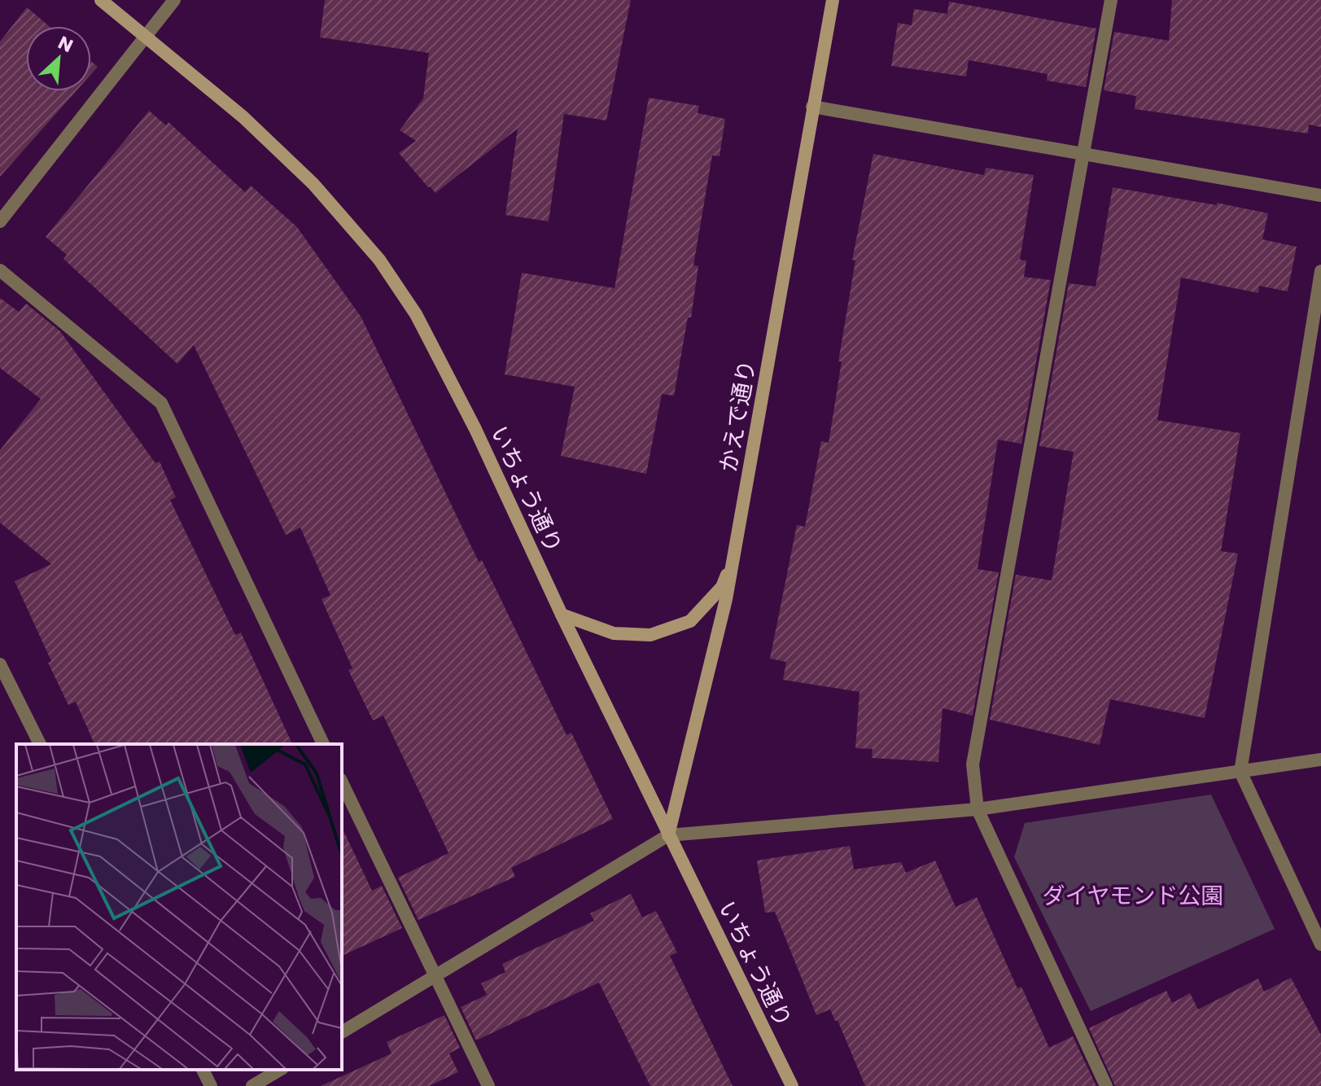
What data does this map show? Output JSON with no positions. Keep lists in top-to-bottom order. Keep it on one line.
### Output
{"streets":{"street":["かえで通り","いちょう通り"]},"crossings":[["かえで通り","いちょう通り"]],"parks":["ダイヤモンド公園"],"north":"top right"}
